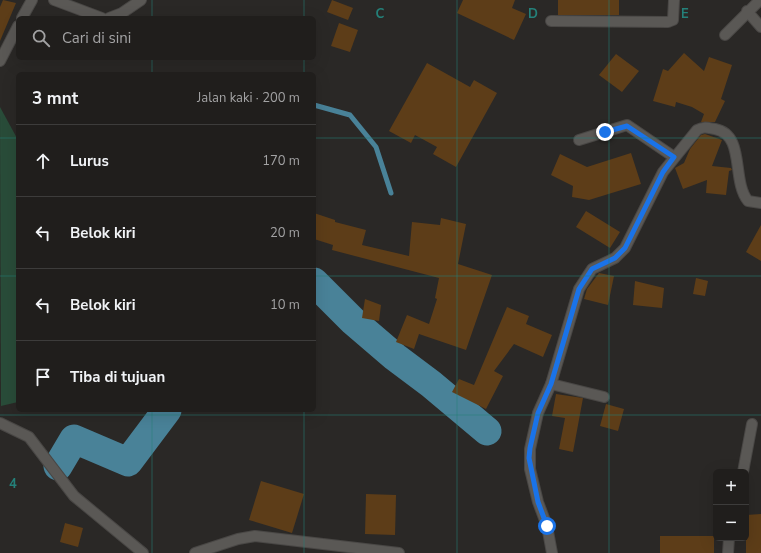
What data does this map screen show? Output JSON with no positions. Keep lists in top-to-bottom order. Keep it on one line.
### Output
{"page":{"search":"Cari di sini","heading":["3 mnt","Jalan kaki · 200 m"],"list":[["Lurus","170 m"],["Belok kiri","20 m"],["Belok kiri","10 m"],"Tiba di tujuan"],"map_buttons":["+","−"]},"grid":{"columns":["C","D","E"],"rows":["4"]}}
